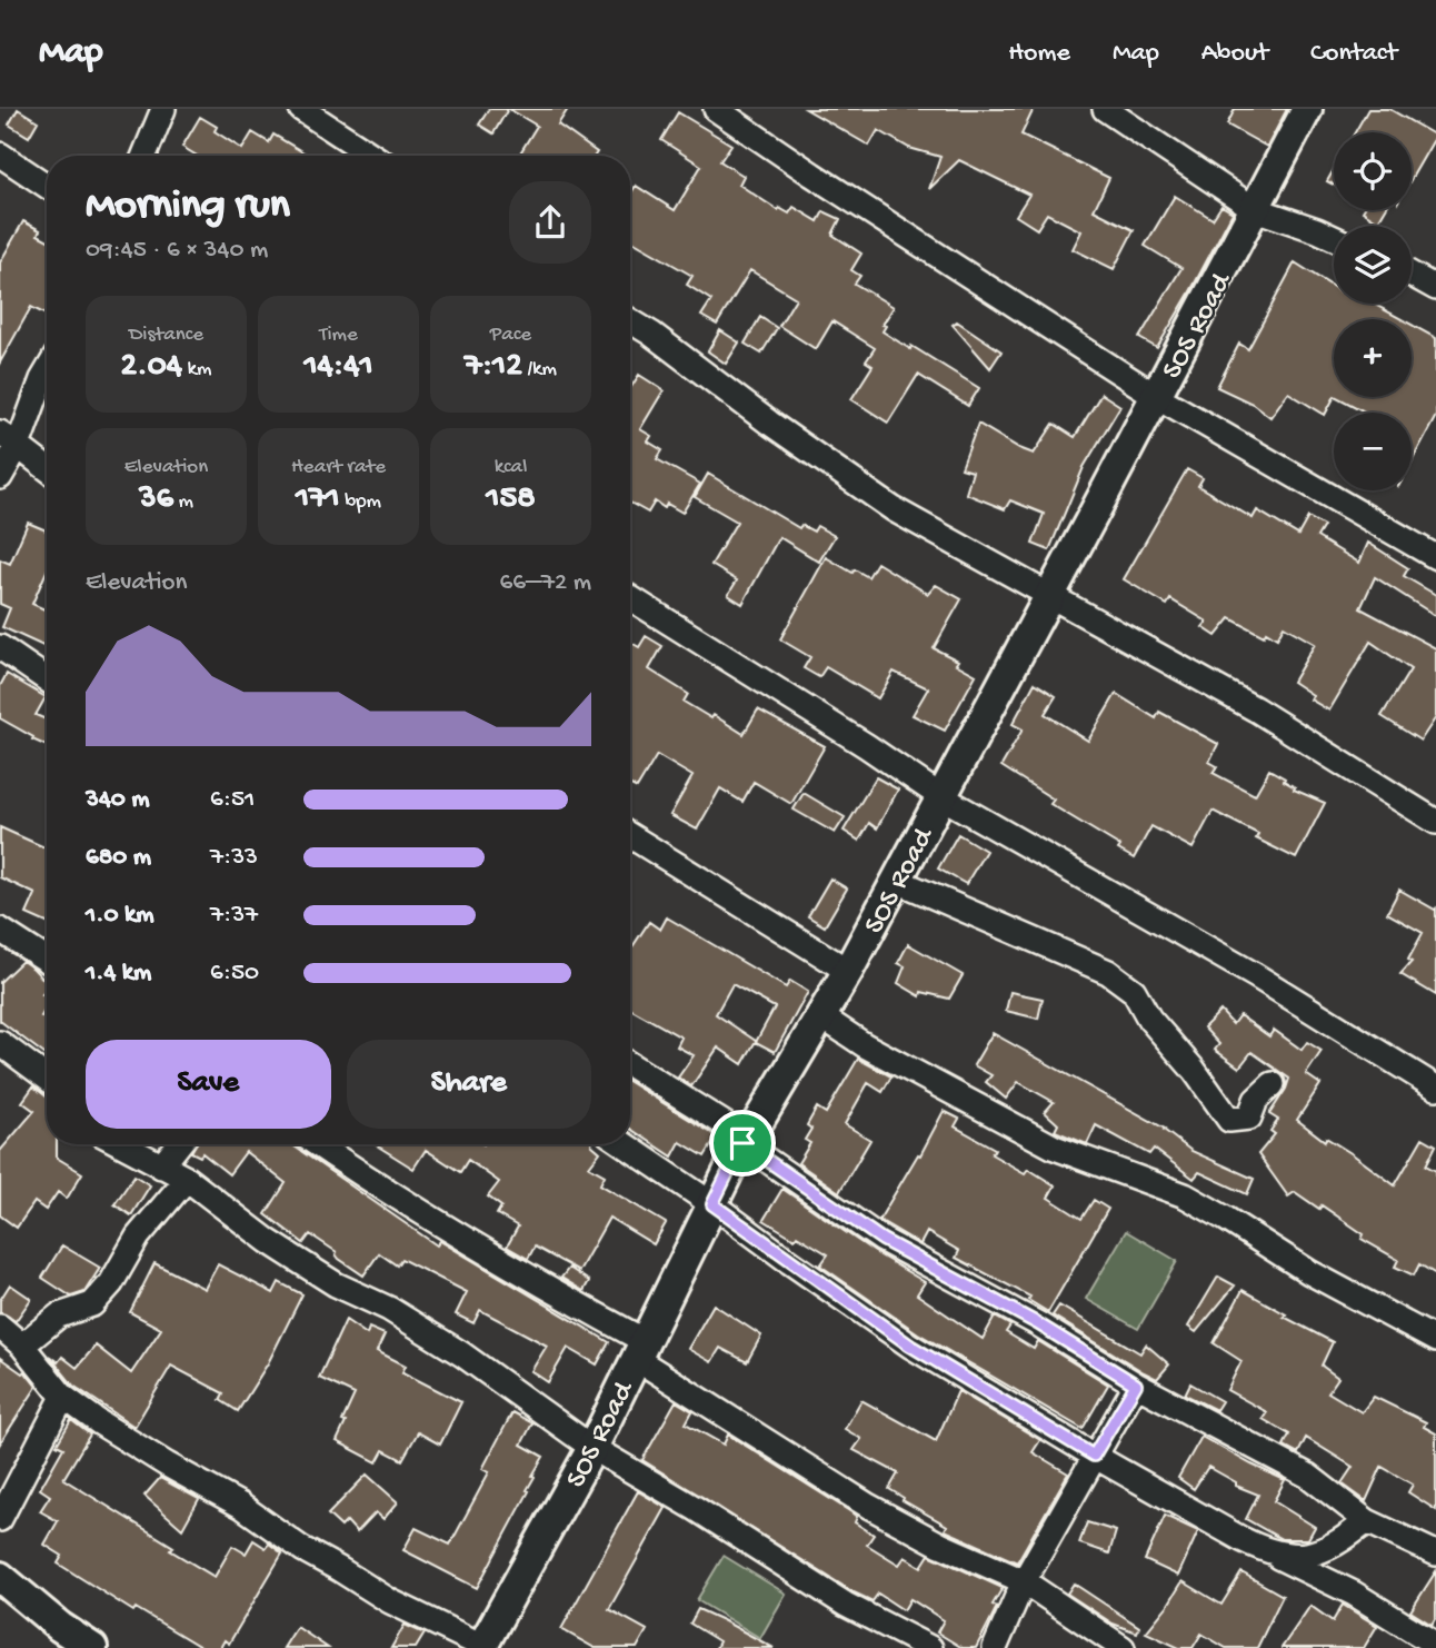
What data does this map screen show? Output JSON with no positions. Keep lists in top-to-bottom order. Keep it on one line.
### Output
{"streets":{"street":["SOS Road"]},"page":{"header":"Map","nav":["Home","Map","About","Contact"],"map_buttons":["+","−"],"heading":["Morning run","09:45 · 6 × 340 m"],"stats":[["Distance","2.04 km"],["Time","14:41"],["Pace","7:12 /km"],["Elevation","36 m"],["Heart rate","171 bpm"],["kcal","158"]],"chart":["Elevation","66–72 m"],"list":[{"name":"340 m","note":"6:51"},{"name":"680 m","note":"7:33"},{"name":"1.0 km","note":"7:37"},{"name":"1.4 km","note":"6:50"}],"buttons":["Save","Share"]}}
